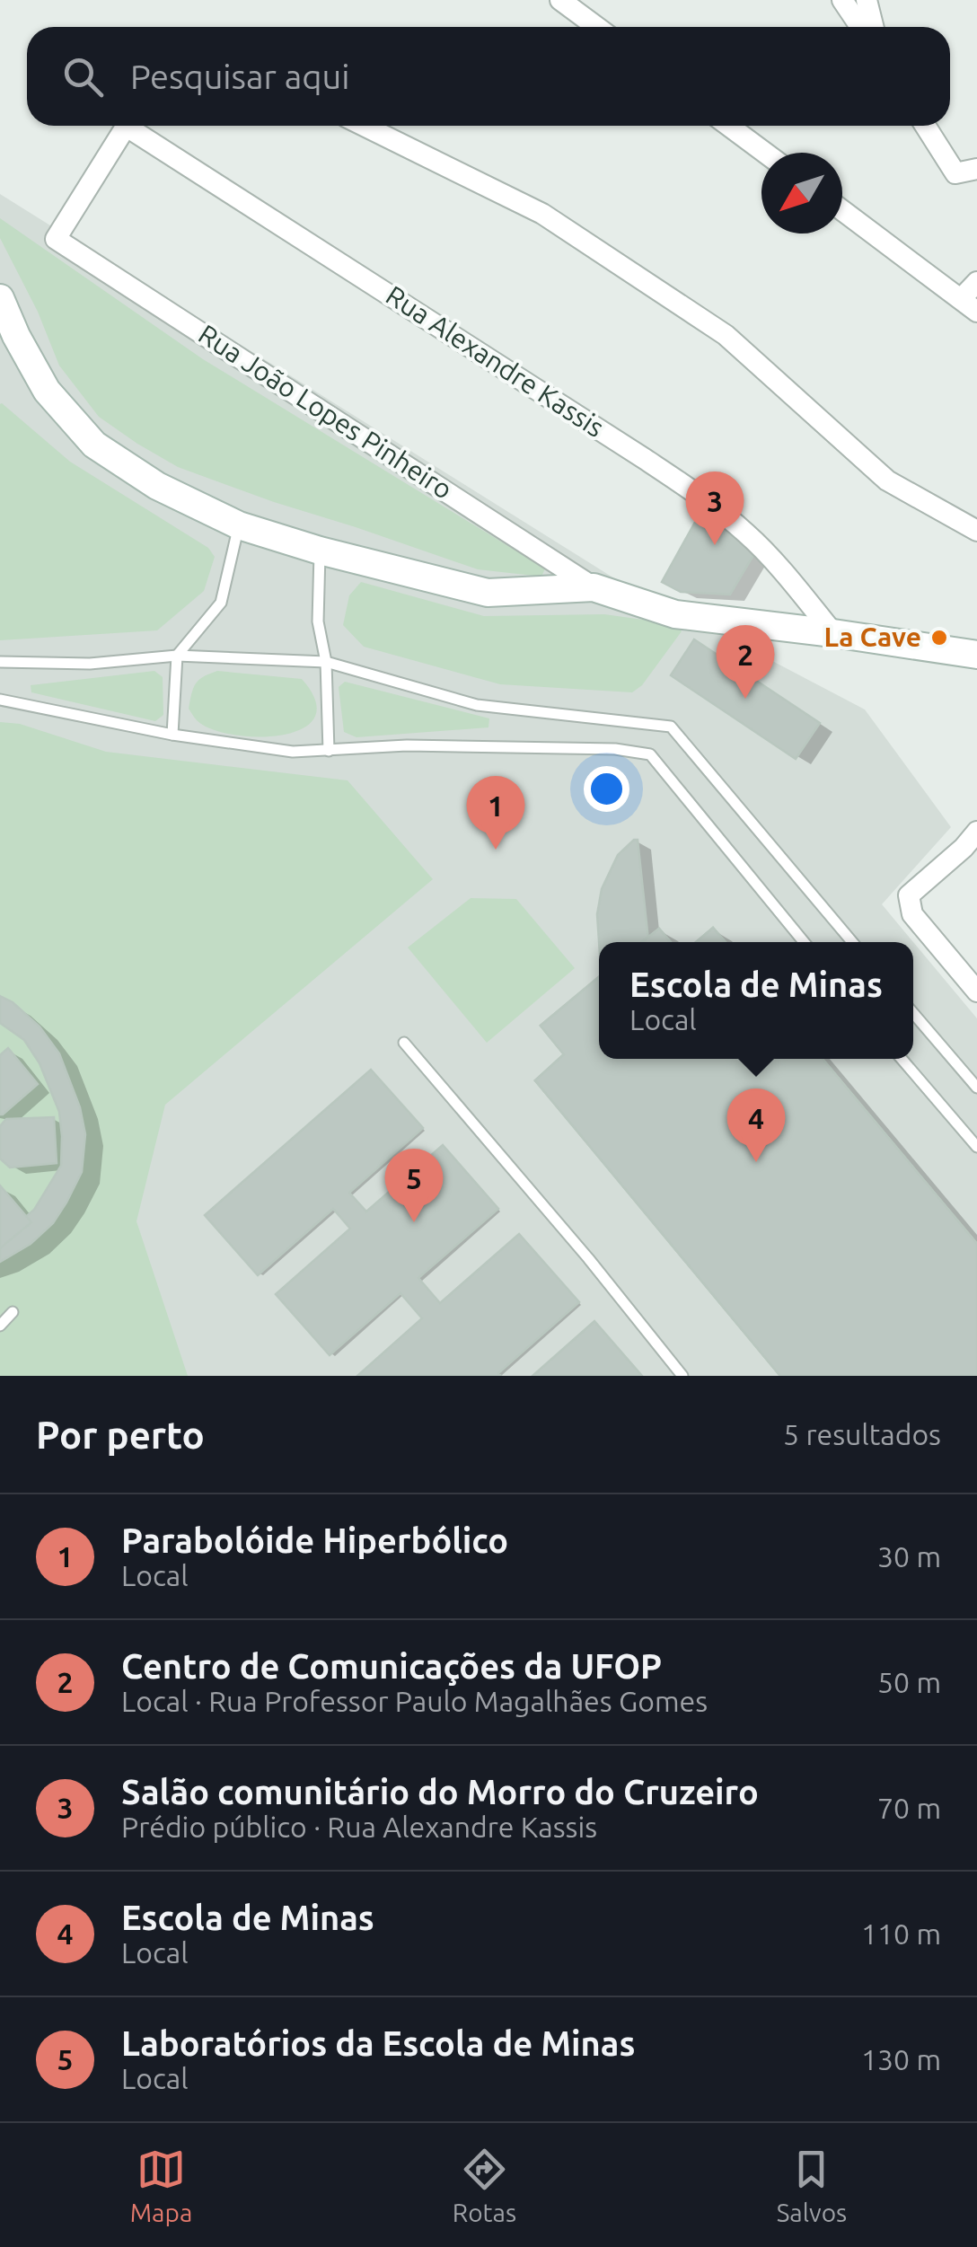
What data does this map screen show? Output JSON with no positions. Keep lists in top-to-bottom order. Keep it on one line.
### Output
{"streets":{"street":["Rua Alexandre Kassis","Rua João Lopes Pinheiro"]},"places":["La Cave"],"north":"bottom left","page":{"search":"Pesquisar aqui","pins":["3","2","1","4","5"],"popup":["Escola de Minas","Local"],"heading":["Por perto","5 resultados"],"list":[{"mark":"1","name":"Parabolóide Hiperbólico","note":"Local","value":"30 m"},{"mark":"2","name":"Centro de Comunicações da UFOP","note":"Local · Rua Professor Paulo Magalhães Gomes","value":"50 m"},{"mark":"3","name":"Salão comunitário do Morro do Cruzeiro","note":"Prédio público · Rua Alexandre Kassis","value":"70 m"},{"mark":"4","name":"Escola de Minas","note":"Local","value":"110 m"},{"mark":"5","name":"Laboratórios da Escola de Minas","note":"Local","value":"130 m"}],"nav":["Mapa","Rotas","Salvos"]}}
